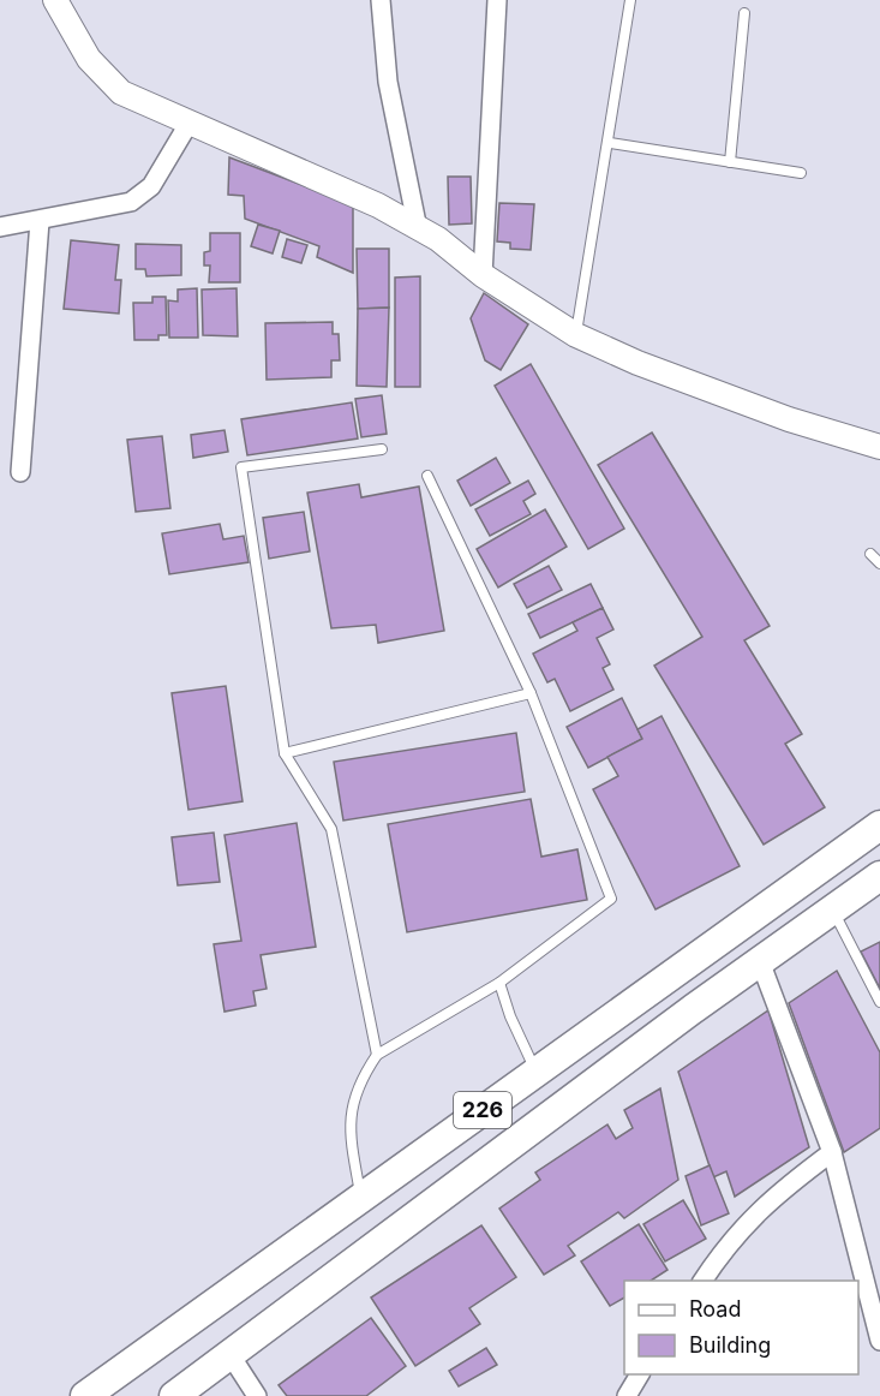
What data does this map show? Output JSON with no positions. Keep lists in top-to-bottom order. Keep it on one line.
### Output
{"streets":{"main road":["226"]},"legend":["Road","Building"]}
